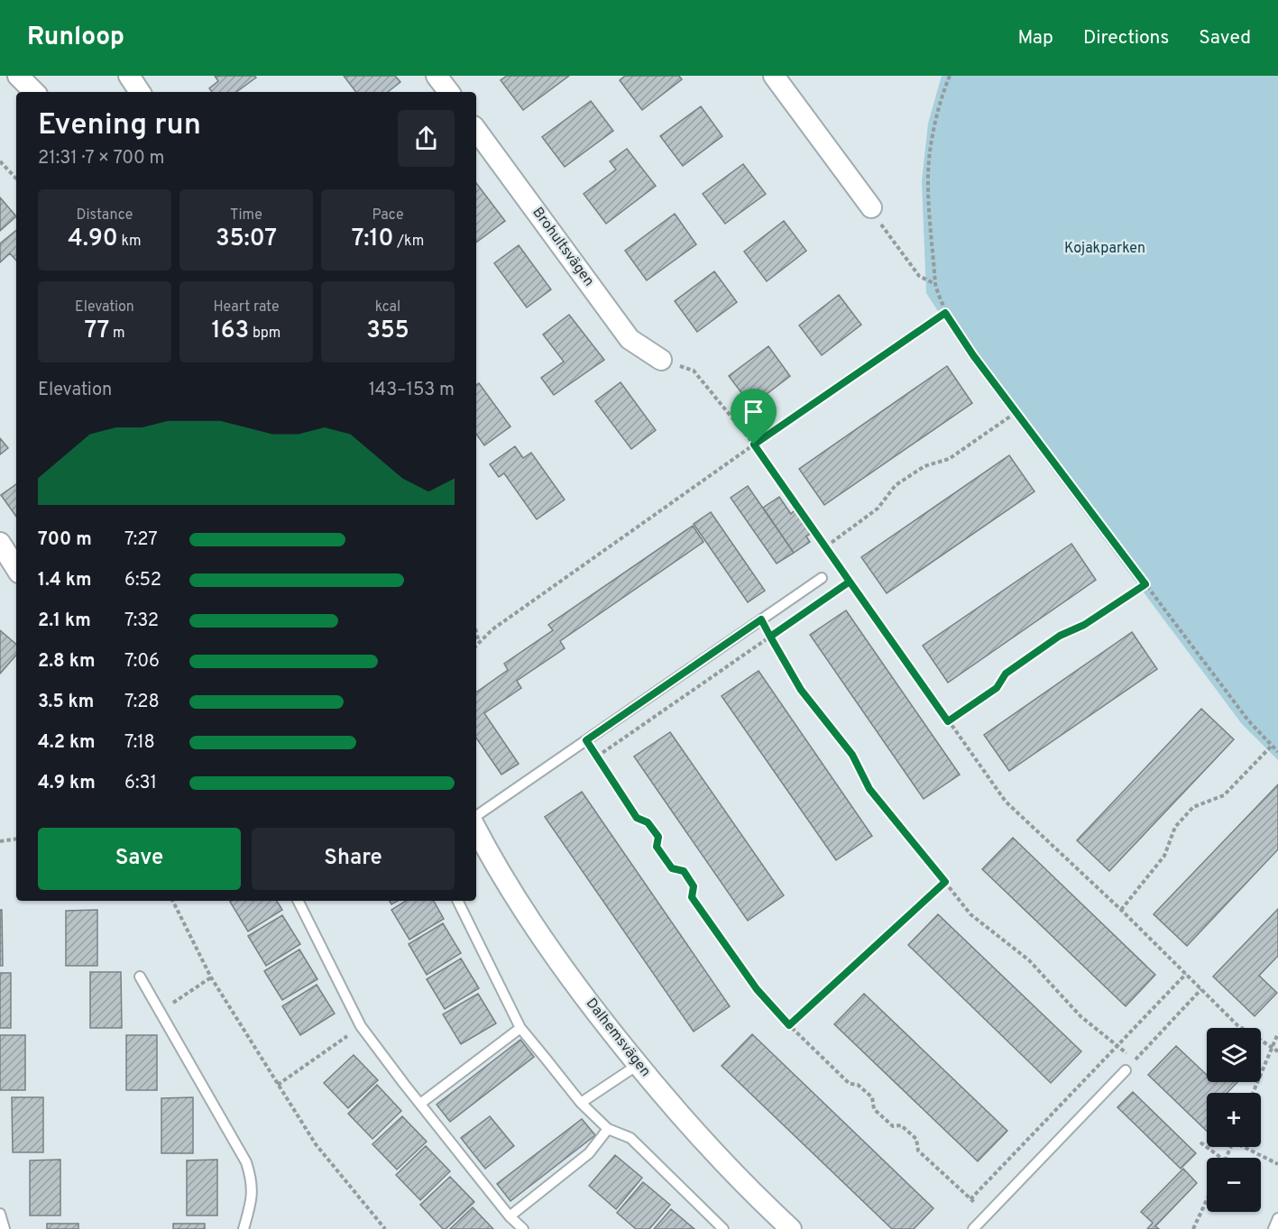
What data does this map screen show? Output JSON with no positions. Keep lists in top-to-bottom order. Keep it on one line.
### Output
{"streets":{"street":["Brohultsvägen","Dalhemsvägen"]},"parks":["Kojakparken"],"page":{"header":"Runloop","nav":["Map","Directions","Saved"],"heading":["Evening run","21:31 · 7 × 700 m"],"stats":[["Distance","4.90 km"],["Time","35:07"],["Pace","7:10 /km"],["Elevation","77 m"],["Heart rate","163 bpm"],["kcal","355"]],"chart":["Elevation","143–153 m"],"list":[{"name":"700 m","note":"7:27"},{"name":"1.4 km","note":"6:52"},{"name":"2.1 km","note":"7:32"},{"name":"2.8 km","note":"7:06"},{"name":"3.5 km","note":"7:28"},{"name":"4.2 km","note":"7:18"},{"name":"4.9 km","note":"6:31"}],"buttons":["Save","Share"],"map_buttons":["+","−"]}}
